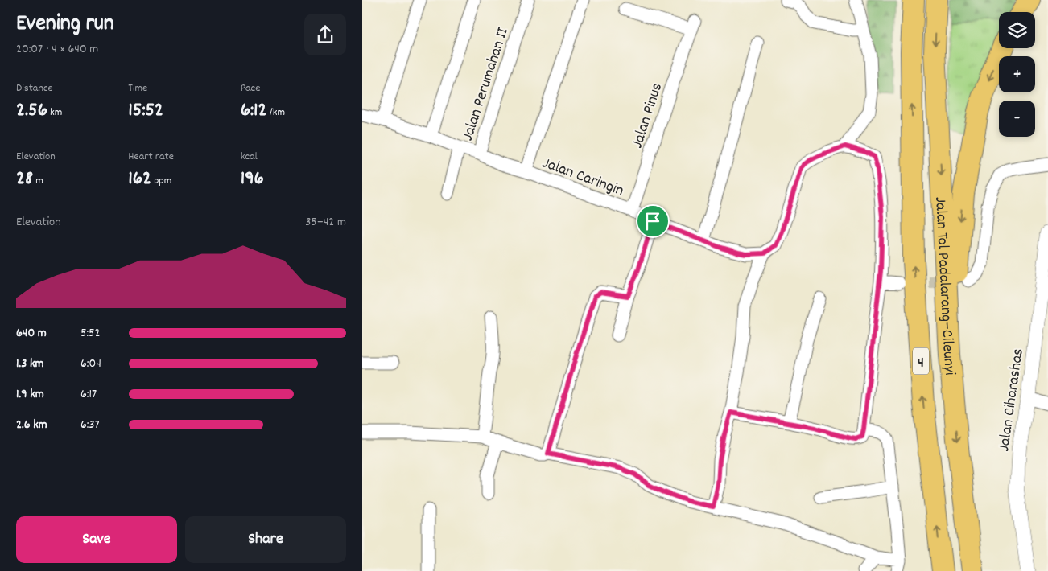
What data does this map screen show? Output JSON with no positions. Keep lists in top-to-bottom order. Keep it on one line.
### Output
{"streets":{"highway":["Jalan Tol Padalarang–Cileunyi","4"],"street":["Jalan Perumahan II","Jalan Pinus","Jalan Caringin","Jalan Ciharashas"]},"crossings":[["Jalan Perumahan II","Jalan Caringin"],["Jalan Pinus","Jalan Caringin"]],"page":{"heading":["Evening run","20:07 · 4 × 640 m"],"map_buttons":["+","−"],"stats":[["Distance","2.56 km"],["Time","15:52"],["Pace","6:12 /km"],["Elevation","28 m"],["Heart rate","162 bpm"],["kcal","196"]],"chart":["Elevation","35–42 m"],"list":[{"name":"640 m","note":"5:52"},{"name":"1.3 km","note":"6:04"},{"name":"1.9 km","note":"6:17"},{"name":"2.6 km","note":"6:37"}],"buttons":["Save","Share"]}}
